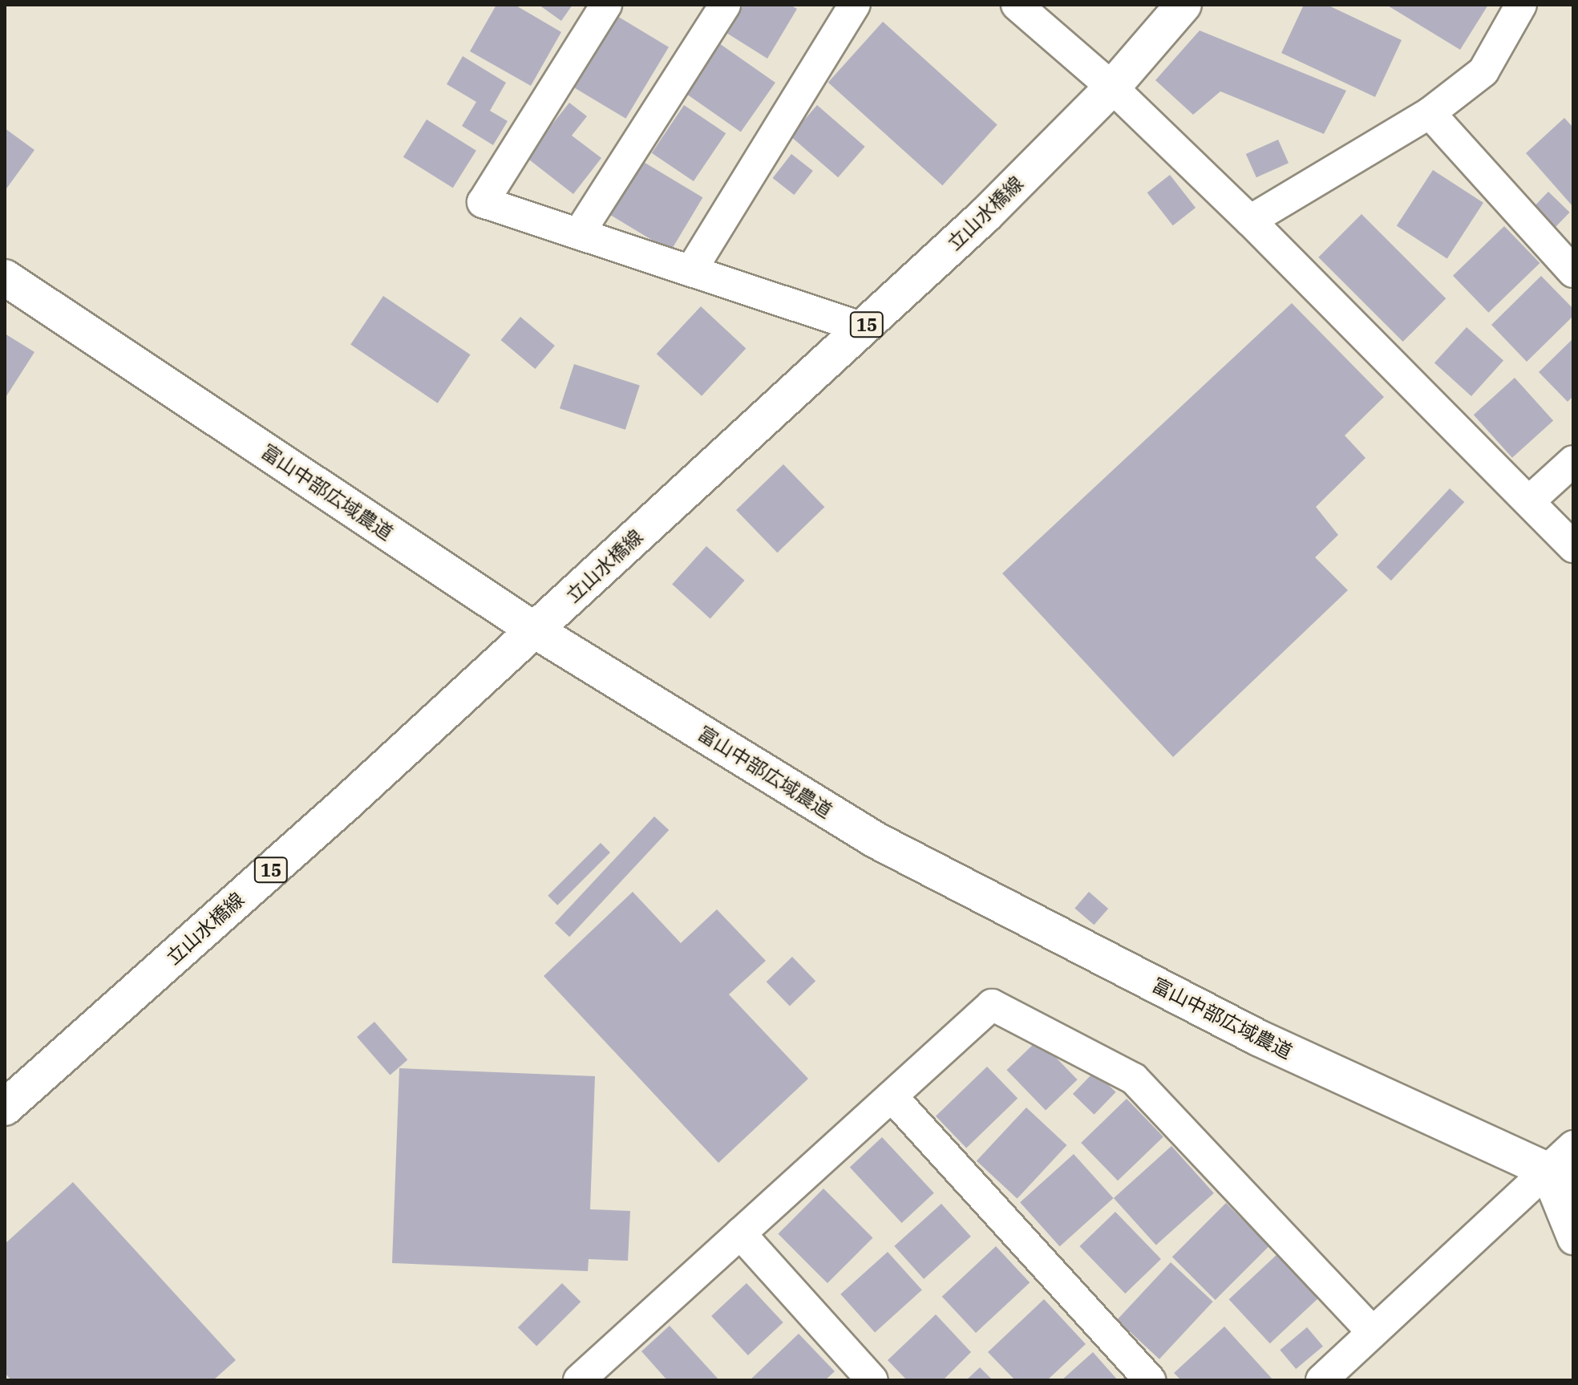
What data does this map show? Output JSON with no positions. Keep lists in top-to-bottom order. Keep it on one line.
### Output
{"streets":{"street":["立山水橋線","15","富山中部広域農道"]},"crossings":[["立山水橋線","富山中部広域農道"]]}
